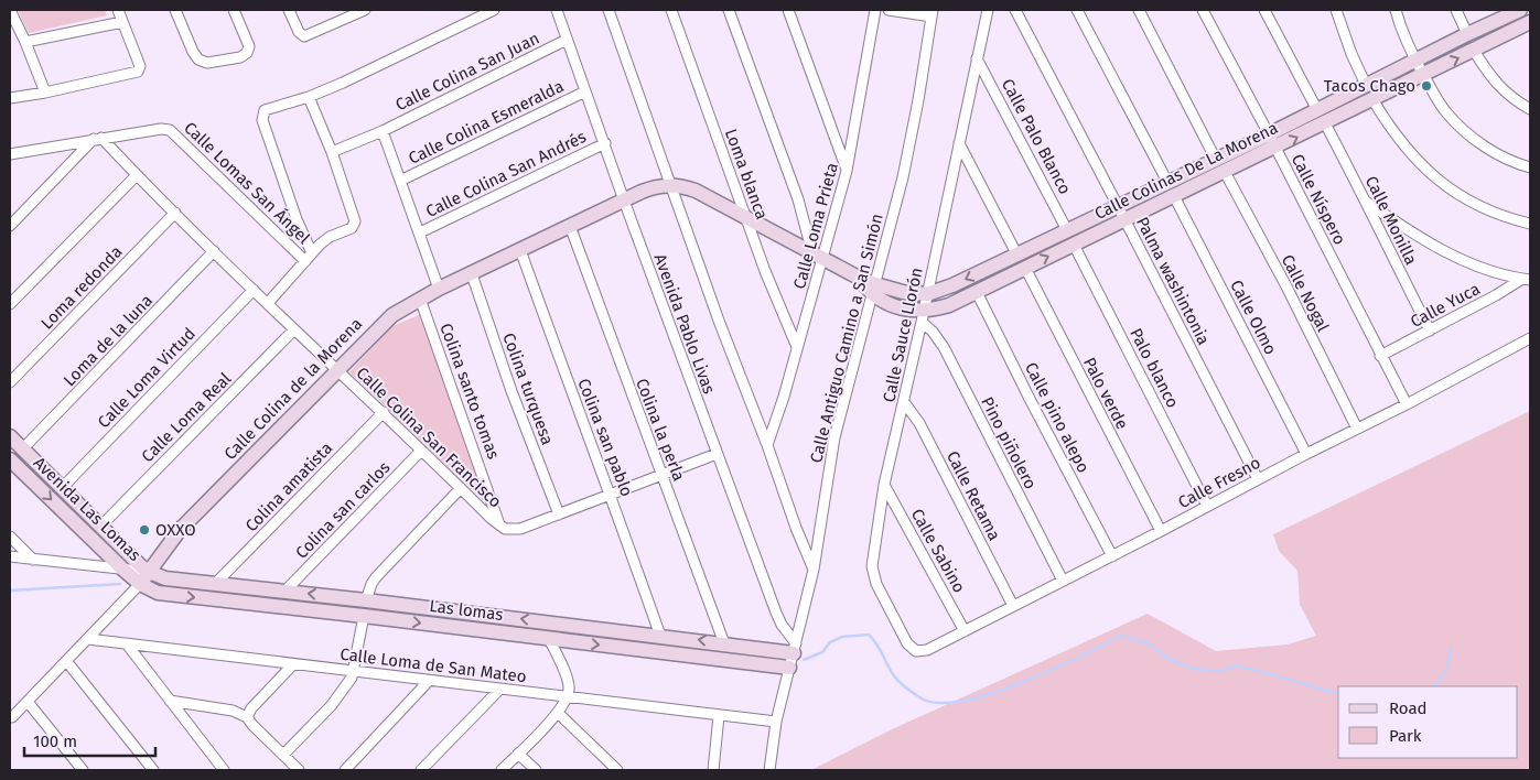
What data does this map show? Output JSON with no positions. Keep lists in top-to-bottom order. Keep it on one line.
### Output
{"streets":{"street":["Calle Colina San Juan","Calle Colina Esmeralda","Calle Palo Blanco","Calle Colinas De La Morena","Calle Colina San Andrés","Loma blanca","Calle Lomas San Ángel","Calle Níspero","Calle Monilla","Calle Loma Prieta","Palma washintonia","Loma redonda","Calle Nogal","Calle Yuca","Calle Olmo","Avenida Pablo Livas","Calle Sauce Llorón","Calle Antiguo Camino a San Simón","Loma de la luna","Palo blanco","Calle Loma Virtud","Calle Colina de la Morena","Colina turquesa","Colina santo tomas","Palo verde","Calle Loma Real","Calle pino alepo","Colina la perla","Calle Colina San Francisco","Colina san pablo","Pino piñolero","Calle Fresno","Colina amatista","Calle Retama","Avenida Las Lomas","Colina san carlos","Calle Sabino","Las lomas","Calle Loma de San Mateo"]},"crossings":[["Calle Colina San Juan","Calle Colina Esmeralda"],["Calle Colina San Juan","Calle Colina San Andrés"],["Calle Colina San Juan","Avenida Pablo Livas"],["Calle Colina San Juan","Calle Colina de la Morena"],["Calle Colina Esmeralda","Avenida Pablo Livas"],["Calle Palo Blanco","Calle Colinas De La Morena"],["Calle Palo Blanco","Calle Sauce Llorón"],["Calle Colinas De La Morena","Loma blanca"],["Calle Colinas De La Morena","Calle Níspero"],["Calle Colinas De La Morena","Calle Monilla"],["Calle Colinas De La Morena","Calle Loma Prieta"],["Calle Colinas De La Morena","Palma washintonia"],["Calle Colinas De La Morena","Calle Nogal"],["Calle Colinas De La Morena","Calle Olmo"],["Calle Colinas De La Morena","Avenida Pablo Livas"],["Calle Colinas De La Morena","Calle Sauce Llorón"],["Calle Colinas De La Morena","Calle Antiguo Camino a San Simón"],["Calle Colinas De La Morena","Palo blanco"],["Calle Colinas De La Morena","Calle Colina de la Morena"],["Calle Colinas De La Morena","Palo verde"],["Calle Colinas De La Morena","Calle pino alepo"],["Calle Colinas De La Morena","Pino piñolero"],["Calle Colina San Andrés","Avenida Pablo Livas"],["Loma blanca","Calle Loma Prieta"],["Calle Lomas San Ángel","Calle Colina San Francisco"],["Calle Níspero","Calle Yuca"],["Calle Níspero","Calle Fresno"],["Calle Monilla","Calle Yuca"],["Calle Loma Prieta","Avenida Pablo Livas"],["Palma washintonia","Calle Fresno"],["Loma redonda","Calle Colina San Francisco"],["Calle Nogal","Calle Fresno"],["Calle Olmo","Calle Fresno"],["Avenida Pablo Livas","Calle Antiguo Camino a San Simón"],["Avenida Pablo Livas","Calle Colina de la Morena"],["Avenida Pablo Livas","Calle Colina San Francisco"],["Avenida Pablo Livas","Las lomas"],["Calle Sauce Llorón","Pino piñolero"],["Calle Sauce Llorón","Calle Fresno"],["Calle Sauce Llorón","Calle Retama"],["Calle Sauce Llorón","Calle Sabino"],["Calle Antiguo Camino a San Simón","Las lomas"],["Calle Antiguo Camino a San Simón","Calle Loma de San Mateo"],["Loma de la luna","Calle Colina San Francisco"],["Loma de la luna","Avenida Las Lomas"],["Palo blanco","Calle Fresno"],["Calle Loma Virtud","Calle Colina San Francisco"],["Calle Loma Virtud","Avenida Las Lomas"],["Calle Colina de la Morena","Colina turquesa"],["Calle Colina de la Morena","Colina santo tomas"],["Calle Colina de la Morena","Colina la perla"],["Calle Colina de la Morena","Calle Colina San Francisco"],["Calle Colina de la Morena","Colina san pablo"],["Calle Colina de la Morena","Avenida Las Lomas"],["Calle Colina de la Morena","Las lomas"],["Calle Colina de la Morena","Calle Loma de San Mateo"],["Colina turquesa","Calle Colina San Francisco"],["Colina santo tomas","Calle Colina San Francisco"],["Palo verde","Calle Fresno"],["Calle Loma Real","Calle Colina San Francisco"],["Calle Loma Real","Avenida Las Lomas"],["Calle pino alepo","Calle Fresno"],["Colina la perla","Calle Colina San Francisco"],["Colina la perla","Las lomas"],["Calle Colina San Francisco","Colina san pablo"],["Calle Colina San Francisco","Colina amatista"],["Calle Colina San Francisco","Colina san carlos"],["Colina san pablo","Las lomas"],["Pino piñolero","Calle Fresno"],["Calle Fresno","Calle Retama"],["Calle Fresno","Calle Sabino"],["Colina amatista","Las lomas"],["Avenida Las Lomas","Las lomas"],["Colina san carlos","Las lomas"]],"places":["Tacos Chago","OXXO"],"legend":["Road","Park"],"scale_bar":"100 m"}
